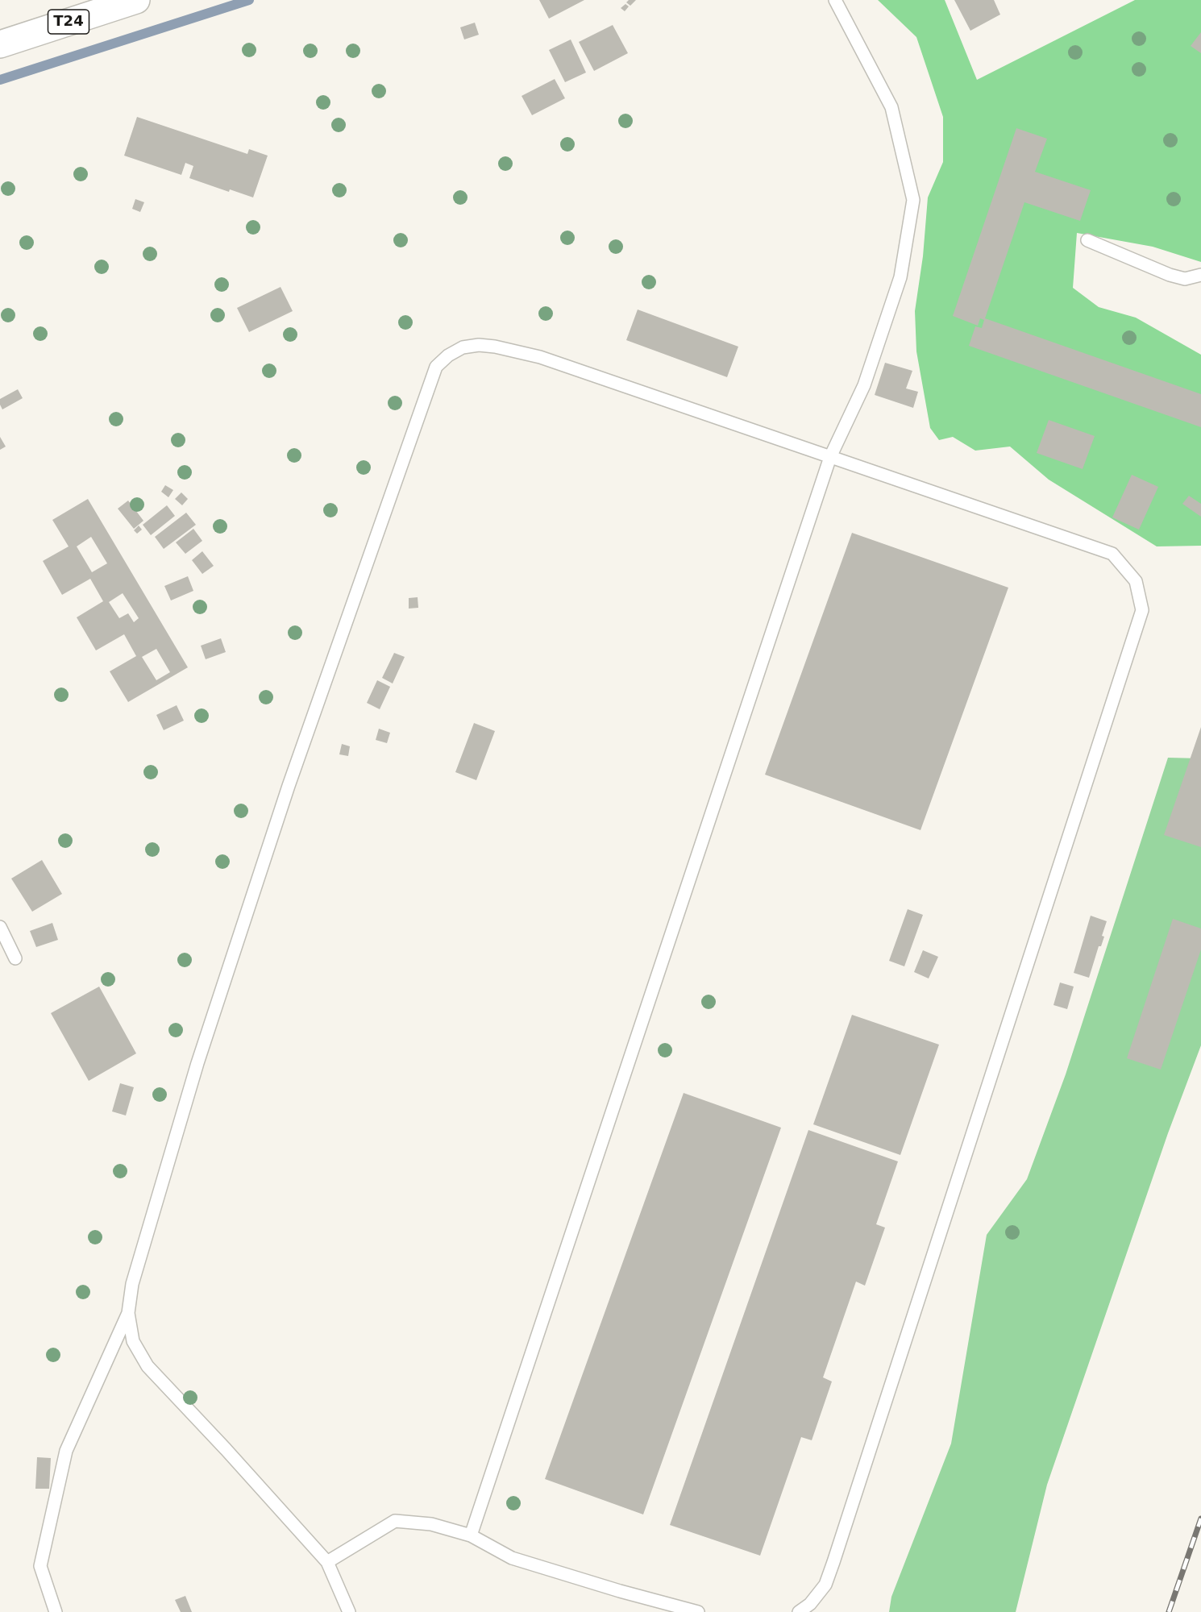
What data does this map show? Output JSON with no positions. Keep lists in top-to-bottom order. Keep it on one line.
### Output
{"streets":{"highway":["T24"]}}
